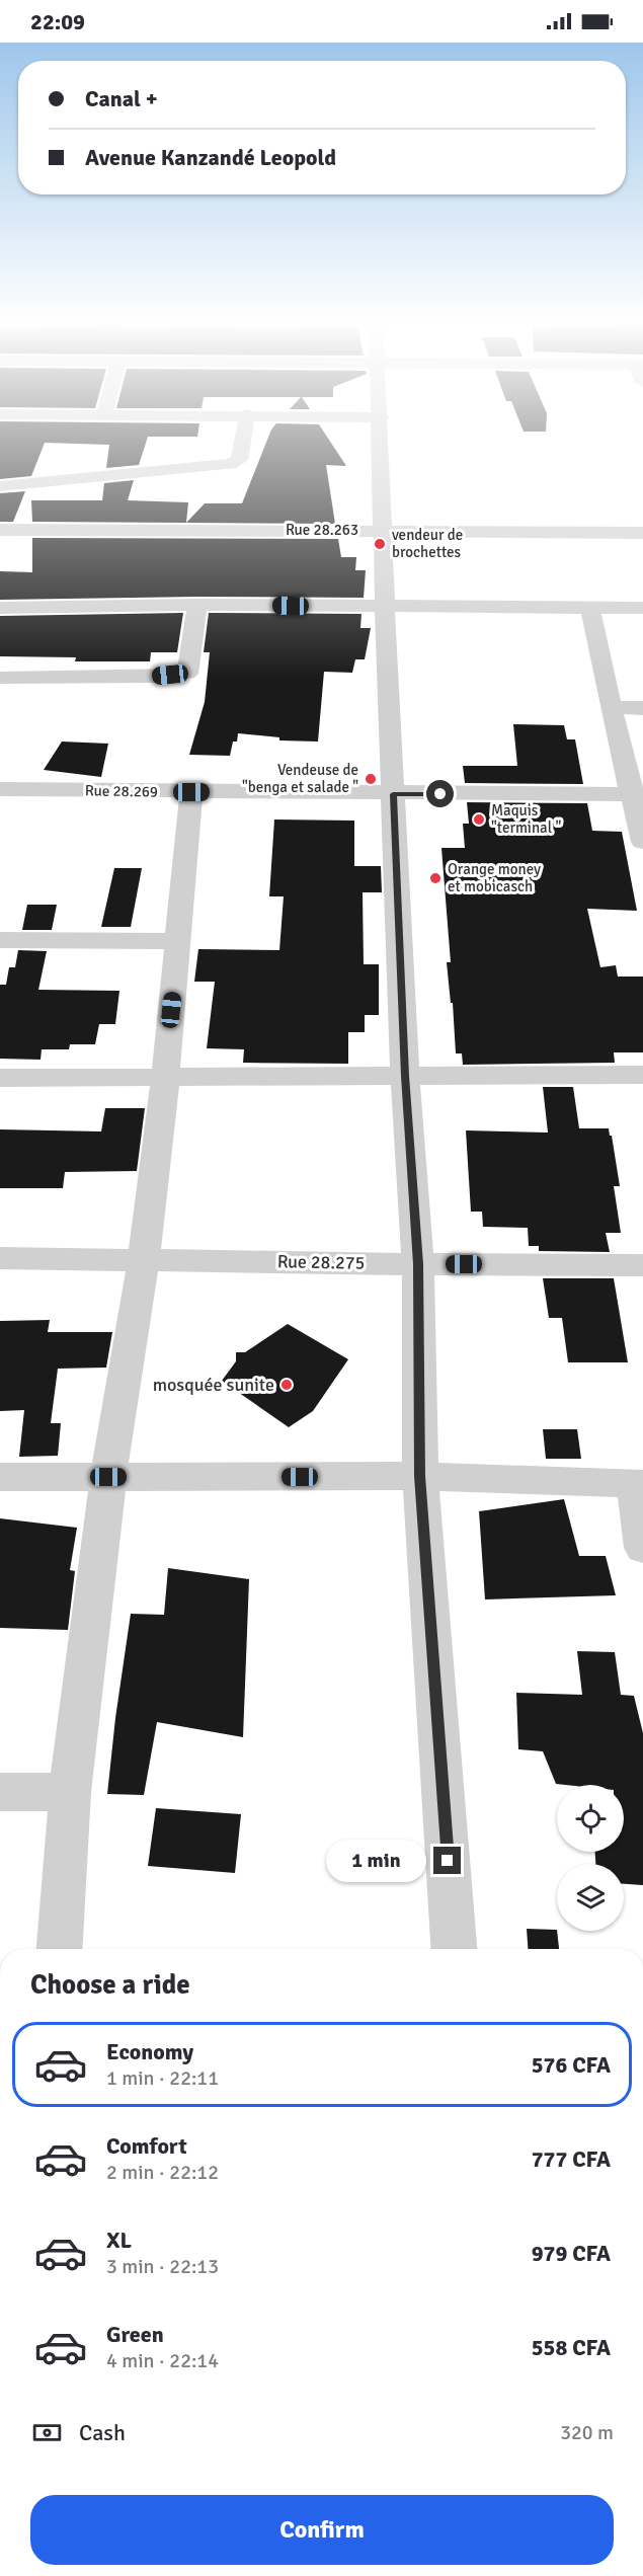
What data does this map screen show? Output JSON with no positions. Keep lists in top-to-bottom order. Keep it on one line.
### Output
{"streets":{"street":["Rue 28.263","Rue 28.269","Rue 28.275"]},"places":["vendeur de brochettes","Vendeuse de \"benga et salade \"","Maquis \"terminal \"","Orange money et mobicasch","mosquée sunite"],"page":{"status":"22:09","banner":["Canal +","Avenue Kanzandé Leopold"],"bubble":"1 min","heading":"Choose a ride","list":[{"name":"Economy","note":"1 min · 22:11","value":"576 CFA"},{"name":"Comfort","note":"2 min · 22:12","value":"777 CFA"},{"name":"XL","note":"3 min · 22:13","value":"979 CFA"},{"name":"Green","note":"4 min · 22:14","value":"558 CFA"}],"pay":["Cash","320 m"],"buttons":"Confirm"}}
